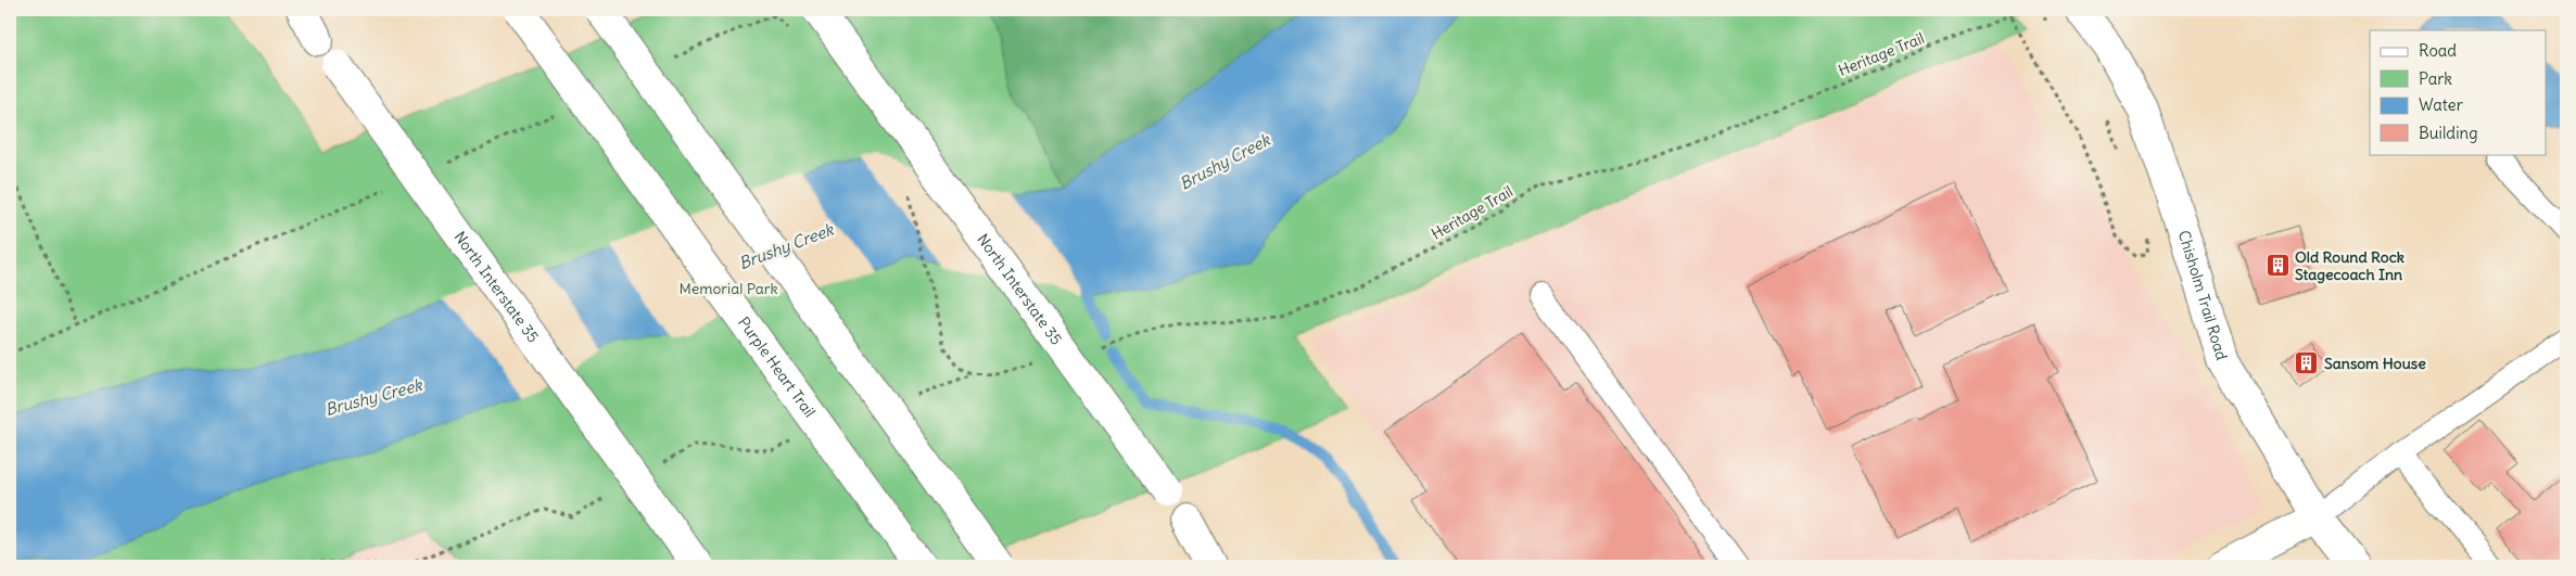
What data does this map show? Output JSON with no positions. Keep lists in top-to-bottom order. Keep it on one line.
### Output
{"streets":{"main road":["North Interstate 35","Chisholm Trail Road","Purple Heart Trail"],"path":["Heritage Trail"]},"water":["Brushy Creek"],"parks":["Memorial Park"],"places":{"building":["Old Round Rock Stagecoach Inn","Sansom House"]},"legend":["Road","Park","Water","Building"]}
